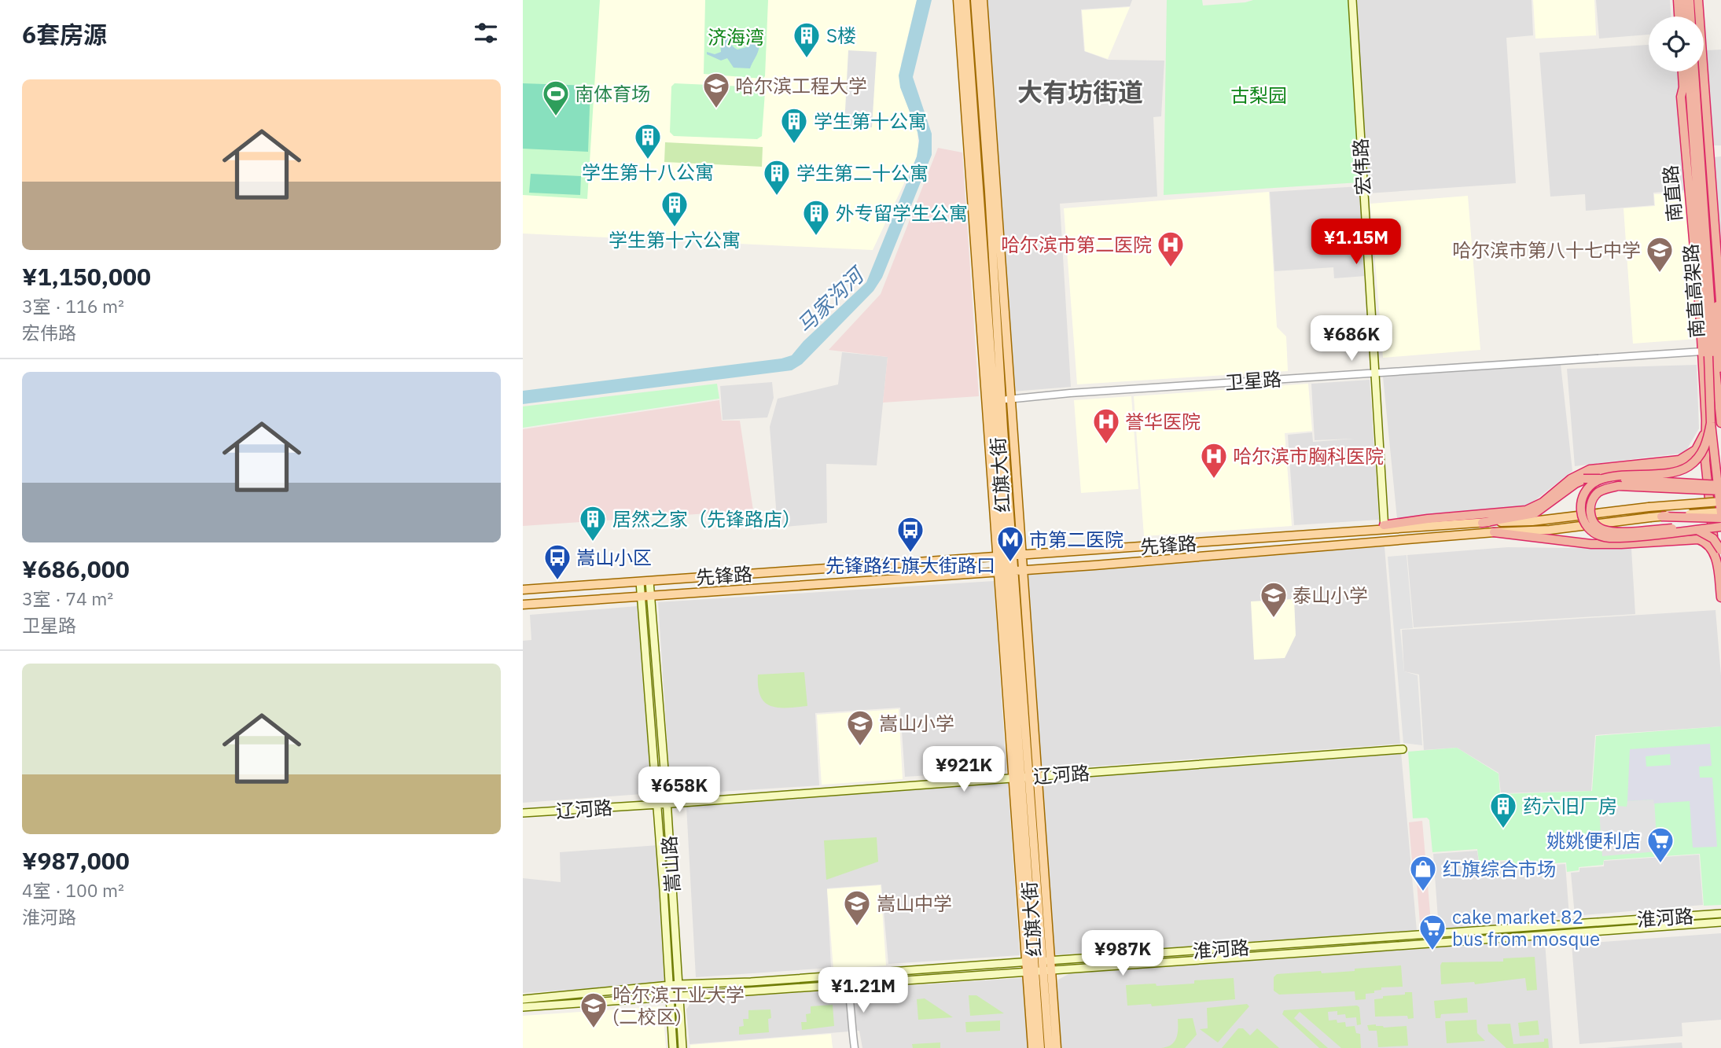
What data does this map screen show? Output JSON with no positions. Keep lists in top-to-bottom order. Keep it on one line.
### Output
{"streets":{"highway":["南直路","南直高架路"],"main road":["宏伟路","红旗大街","先锋路","辽河路","嵩山路","淮河路"],"street":["卫星路"]},"crossings":[["宏伟路","卫星路"],["宏伟路","先锋路"],["南直路","南直高架路"],["南直路","卫星路"],["南直高架路","卫星路"],["卫星路","红旗大街"],["红旗大街","先锋路"],["红旗大街","辽河路"],["红旗大街","淮河路"],["先锋路","嵩山路"],["辽河路","嵩山路"],["嵩山路","淮河路"]],"districts":["大有坊街道"],"water":["马家沟河"],"parks":["济海湾","古梨园"],"places":{"building":["S楼","学生第十公寓","学生第十八公寓","学生第二十公寓","学生第十六公寓","外专留学生公寓","居然之家（先锋路店）","药六旧厂房"],"school or university":["哈尔滨工程大学","哈尔滨市第八十七中学","泰山小学","嵩山小学","嵩山中学","哈尔滨工业大学 (二校区)"],"sports":["南体育场"],"hospital":["哈尔滨市第二医院","誉华医院","哈尔滨市胸科医院"],"bus stop":["先锋路红旗大街路口","嵩山小区"],"metro station":["市第二医院"],"supermarket":["姚姚便利店","cake market 82 bus from mosque"],"shop":["红旗综合市场"]},"page":{"heading":"6套房源","list":[{"name":"¥1,150,000","note":"3室 · 116 m² · 宏伟路"},{"name":"¥686,000","note":"3室 · 74 m² · 卫星路"},{"name":"¥987,000","note":"4室 · 100 m² · 淮河路"}],"price":["¥1.15M","¥686K","¥921K","¥658K","¥987K","¥1.21M"]}}
